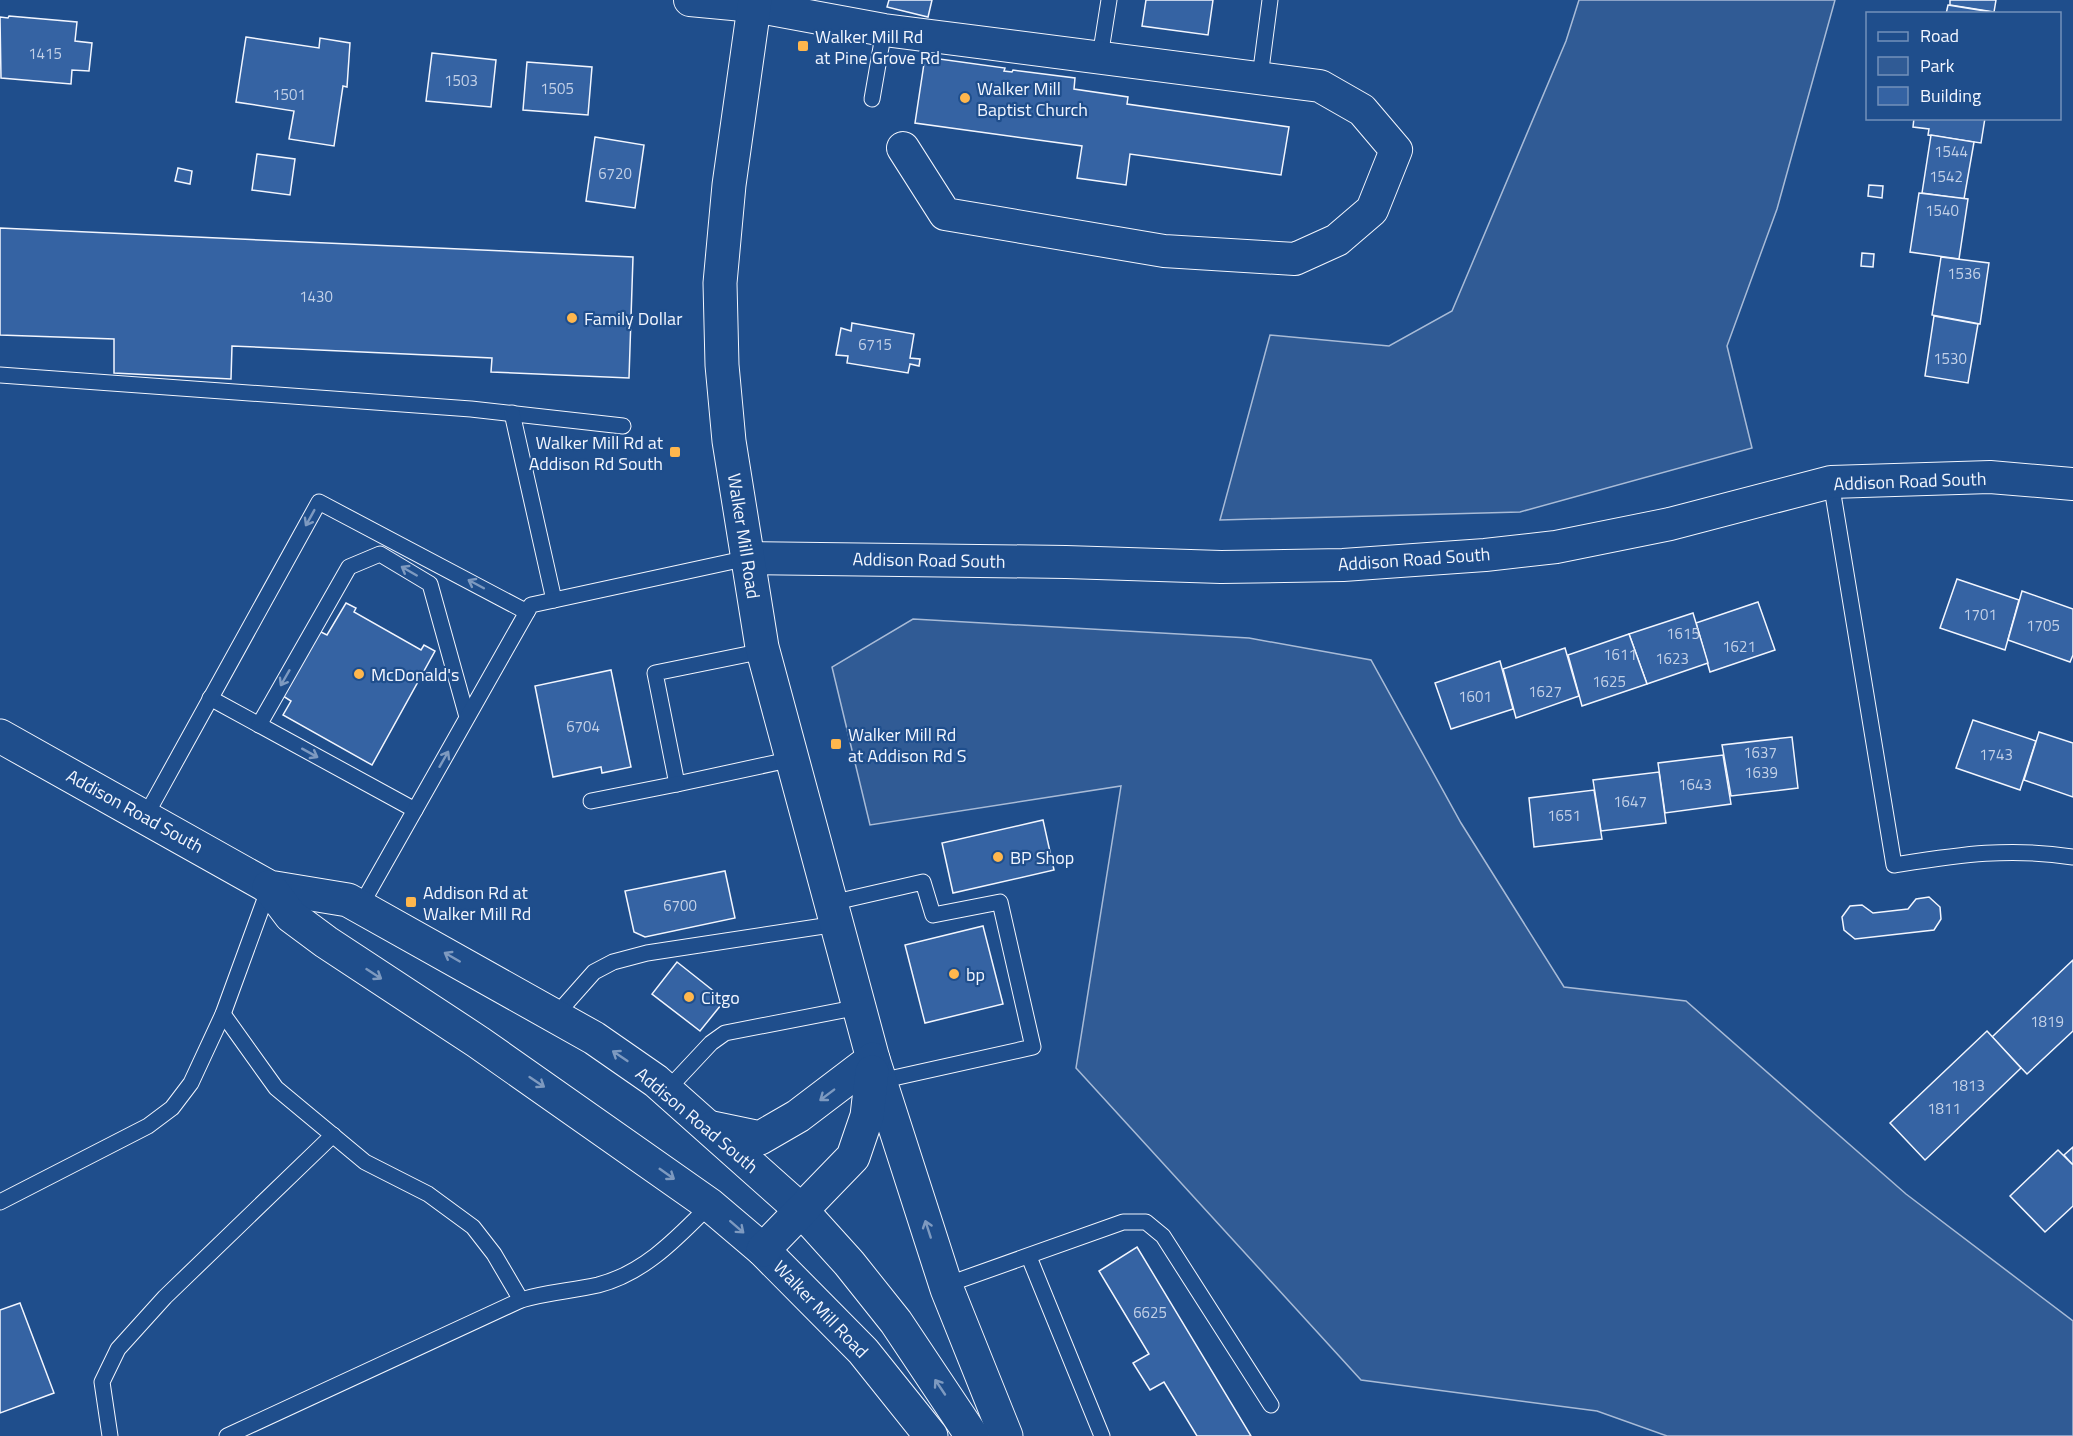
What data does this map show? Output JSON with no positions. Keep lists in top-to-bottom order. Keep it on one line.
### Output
{"streets":{"main road":["Addison Road South","Walker Mill Road"]},"crossings":[["Addison Road South","Walker Mill Road"]],"places":{"transit":["Walker Mill Rd at Pine Grove Rd","Walker Mill Rd at Addison Rd South","Walker Mill Rd at Addison Rd S","Addison Rd at Walker Mill Rd"],"other":["Walker Mill Baptist Church","Family Dollar","McDonald's","BP Shop","bp","Citgo"]},"house_numbers":["1415","1503","1505","1501","1544","6720","1542","1540","1536","1430","6715","1530","1701","1705","1615","1621","1611","1623","1625","1627","1601","6704","1637","1743","1639","1643","1647","1651","6700","1819","1813","1811","6625"],"legend":["Road","Park","Building"]}
